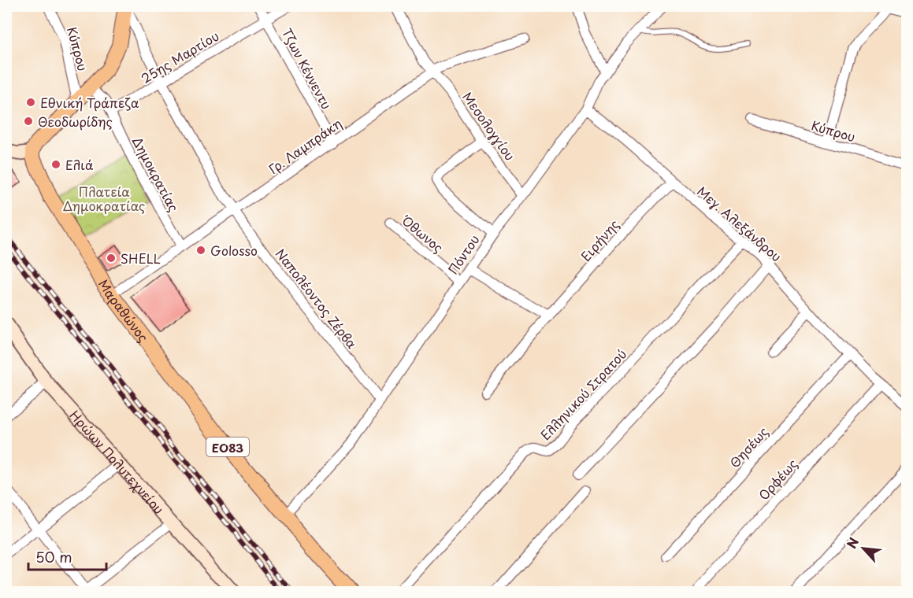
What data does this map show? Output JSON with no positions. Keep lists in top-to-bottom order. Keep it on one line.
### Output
{"streets":{"main road":["Μαραθώνος","ΕΟ83"],"street":["Κύπρου","25ης Μαρτίου","Τζων Κέννεντυ","Μεσολογγίου","Γρ. Λαμπράκη","Δημοκρατίας","Μεγ. Αλεξάνδρου","Όθωνος","Ειρήνης","Πόντου","Ναπολέοντος Ζέρβα","Ελληνικού Στρατού","Θησέως","Ηρώων Πολυτεχνείου","Ορφέως"]},"crossings":[["25ης Μαρτίου","Τζων Κέννεντυ"],["25ης Μαρτίου","Δημοκρατίας"],["25ης Μαρτίου","Ναπολέοντος Ζέρβα"],["Τζων Κέννεντυ","Γρ. Λαμπράκη"],["Μεσολογγίου","Γρ. Λαμπράκη"],["Μεσολογγίου","Πόντου"],["Γρ. Λαμπράκη","Δημοκρατίας"],["Γρ. Λαμπράκη","Ναπολέοντος Ζέρβα"],["Γρ. Λαμπράκη","Μαραθώνος"],["Μεγ. Αλεξάνδρου","Ειρήνης"],["Μεγ. Αλεξάνδρου","Πόντου"],["Μεγ. Αλεξάνδρου","Ελληνικού Στρατού"],["Μεγ. Αλεξάνδρου","Θησέως"],["Μεγ. Αλεξάνδρου","Ορφέως"],["Όθωνος","Πόντου"],["Πόντου","Ναπολέοντος Ζέρβα"],["Πόντου","Μαραθώνος"]],"parks":["Πλατεία Δημοκρατίας"],"places":["Εθνική Τράπεζα","Θεοδωρίδης","Ελιά","Golosso","SHELL"],"scale_bar":"50 m","north":"top left"}
